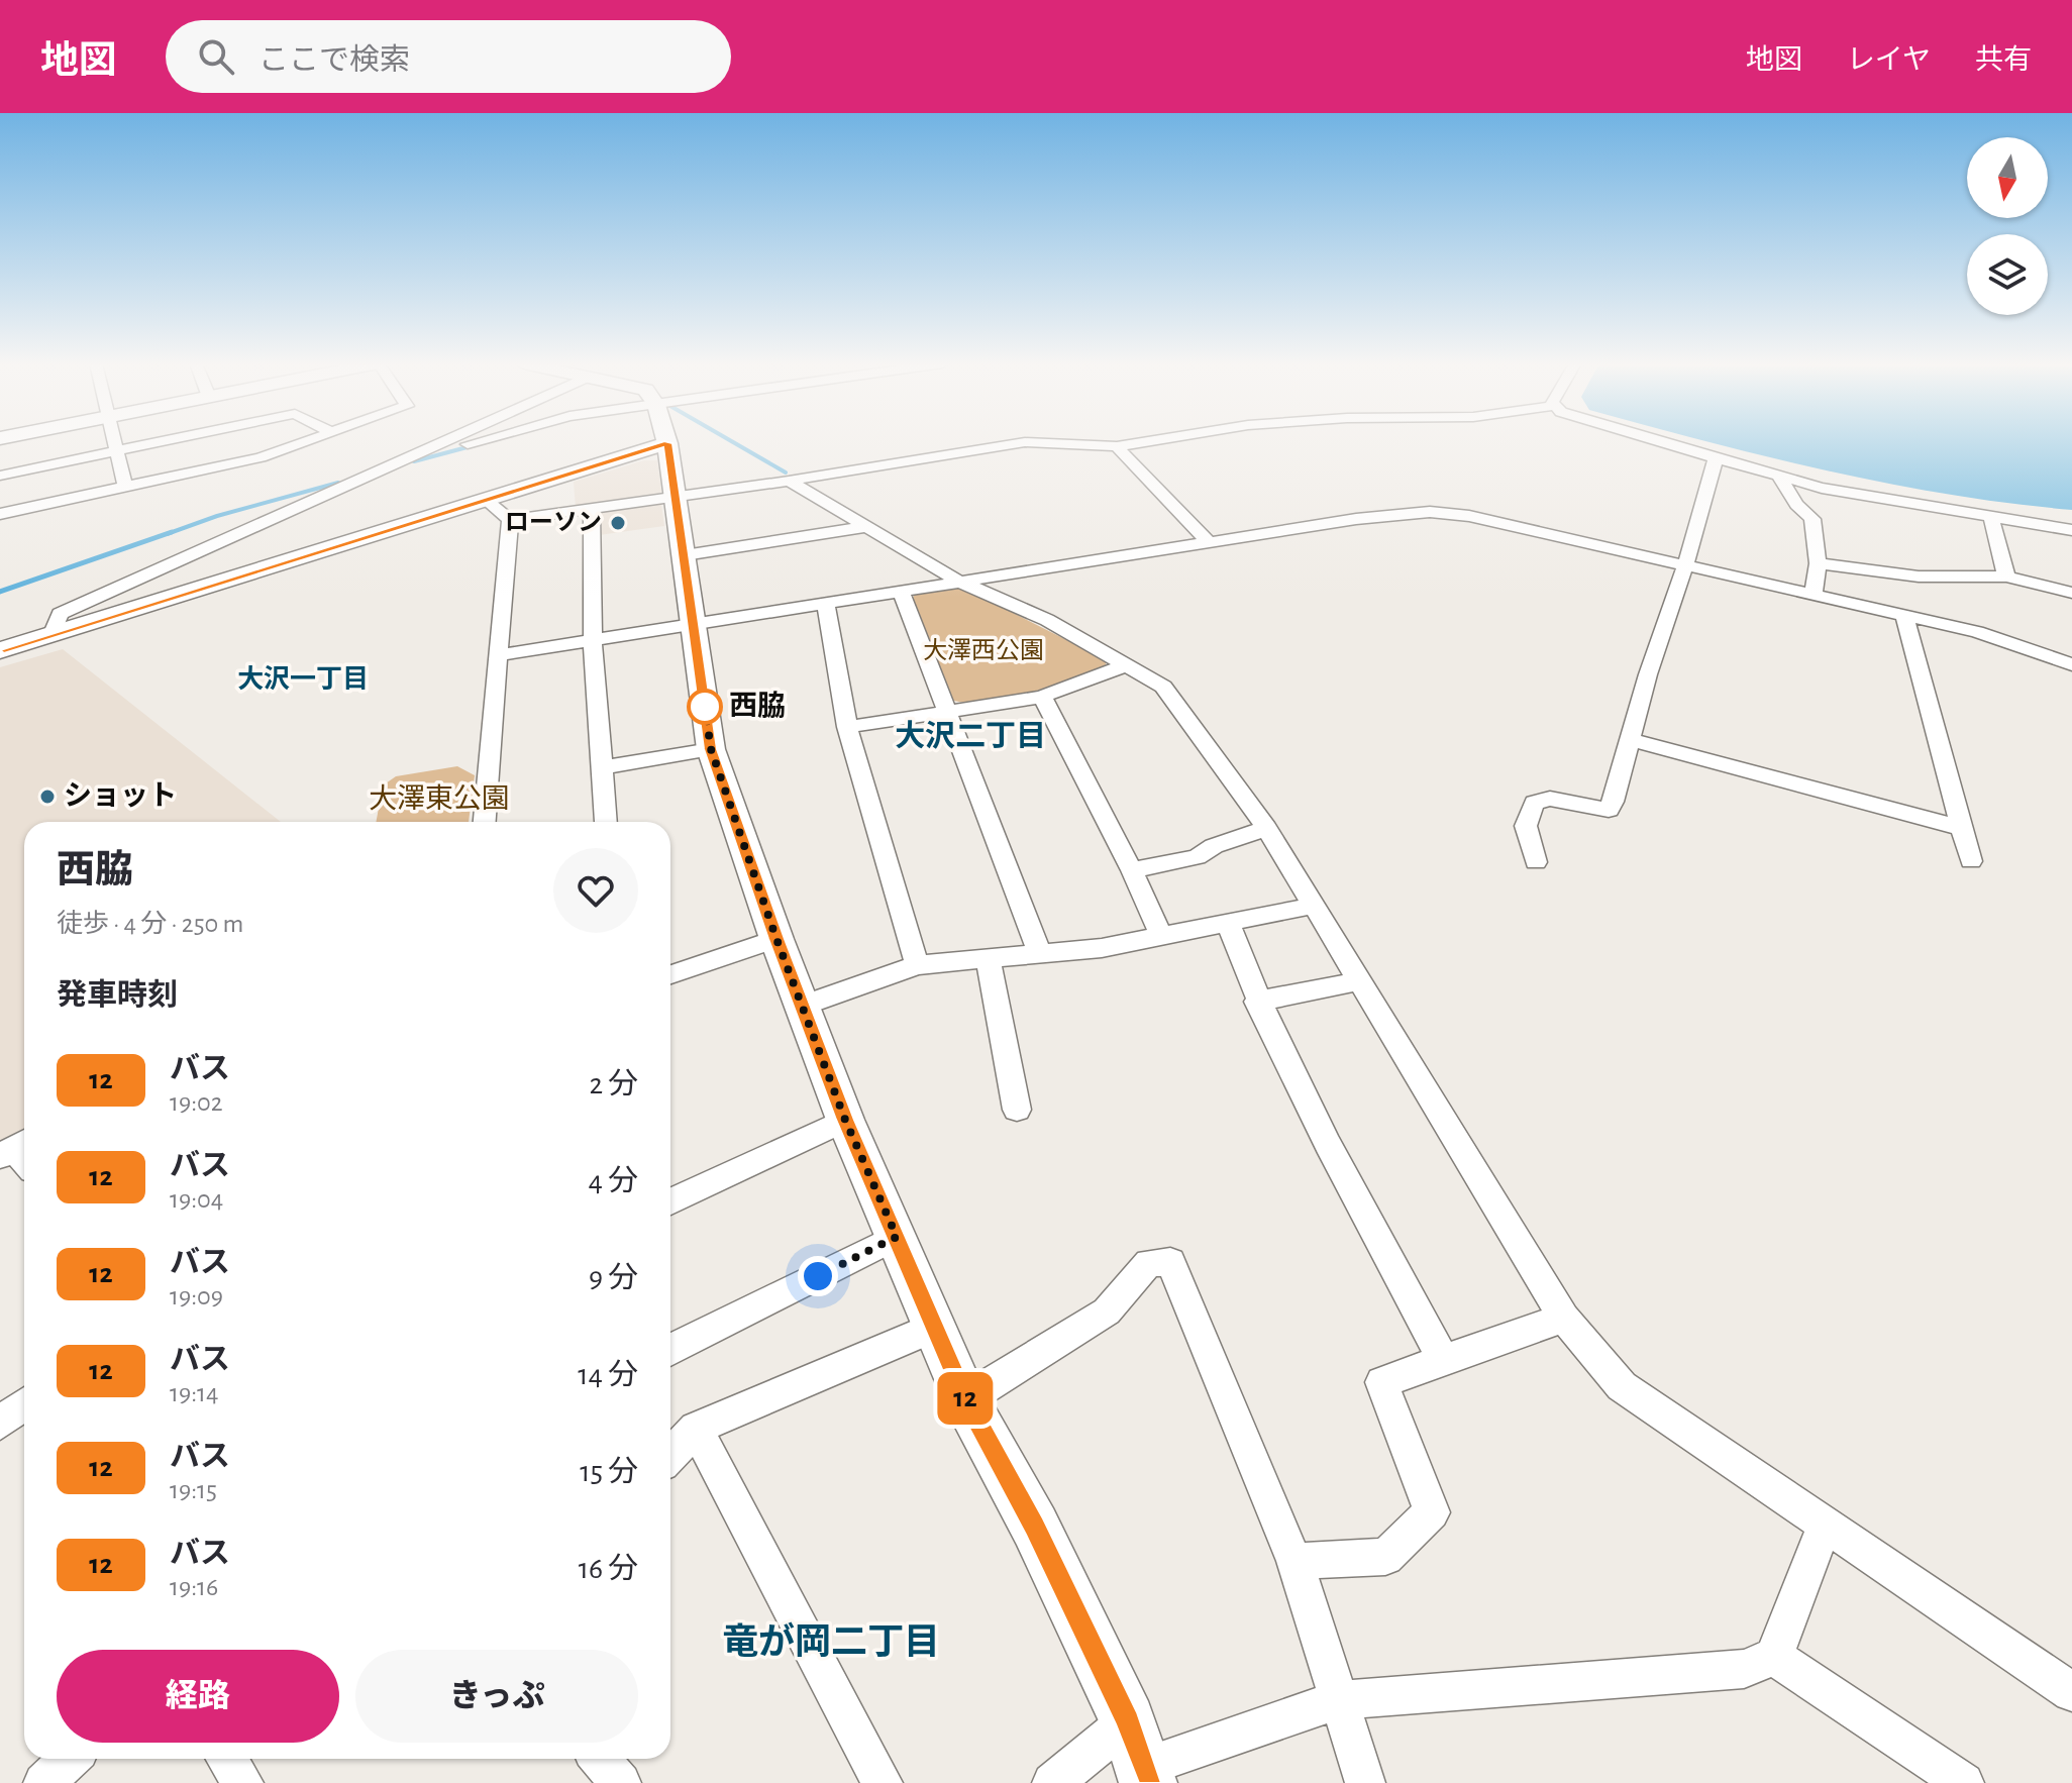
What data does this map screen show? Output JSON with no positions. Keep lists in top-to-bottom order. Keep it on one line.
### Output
{"districts":["大沢一丁目","大沢二丁目","竜が岡二丁目"],"parks":["大澤西公園","大澤東公園"],"places":["ローソン","西脇","ショット"],"lines":["bus line 12"],"north":"bottom","page":{"header":"地図","search":"ここで検索","nav":["地図","レイヤ","共有"],"on_map":"12","heading":[["西脇","徒歩 · 4 分 · 250 m"],"発車時刻"],"list":[{"mark":"12","name":"バス","note":"19:02","value":"2 分"},{"mark":"12","name":"バス","note":"19:04","value":"4 分"},{"mark":"12","name":"バス","note":"19:09","value":"9 分"},{"mark":"12","name":"バス","note":"19:14","value":"14 分"},{"mark":"12","name":"バス","note":"19:15","value":"15 分"},{"mark":"12","name":"バス","note":"19:16","value":"16 分"}],"buttons":["経路","きっぷ"]}}
